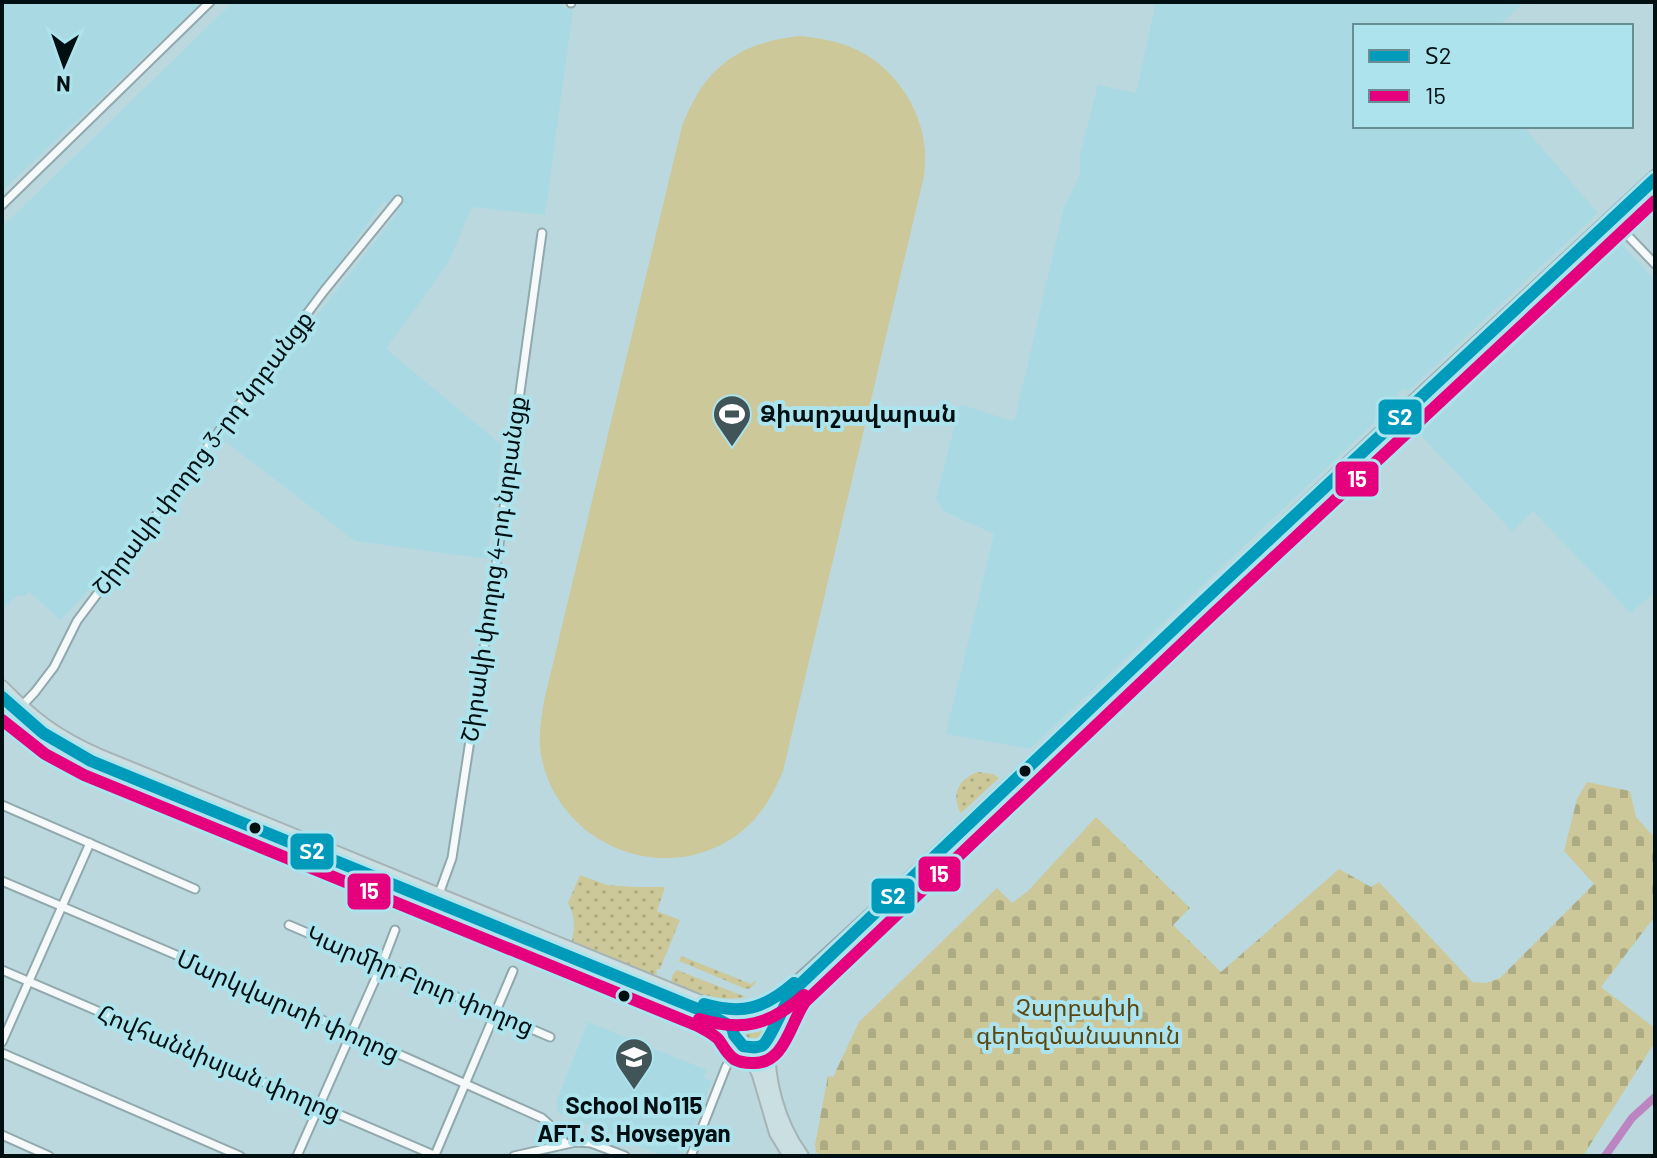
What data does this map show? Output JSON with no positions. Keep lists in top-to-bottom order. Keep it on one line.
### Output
{"streets":{"street":["Շիրակի փողոց 3-րդ նրբանցք","Շիրակի փողոց 4-րդ նրբանցք","Կարմիր Բլուր փողոց","Մարկվարտի փողոց","Հովհաննիսյան փողոց"]},"parks":["Չարբախի գերեզմանատուն"],"places":{"sports":["Ձիարշավարան"],"school or university":["School No115 AFT. S. Hovsepyan"]},"lines":["transit line Տ2","transit line 15"],"legend":["Տ2","15"],"north":"bottom"}
